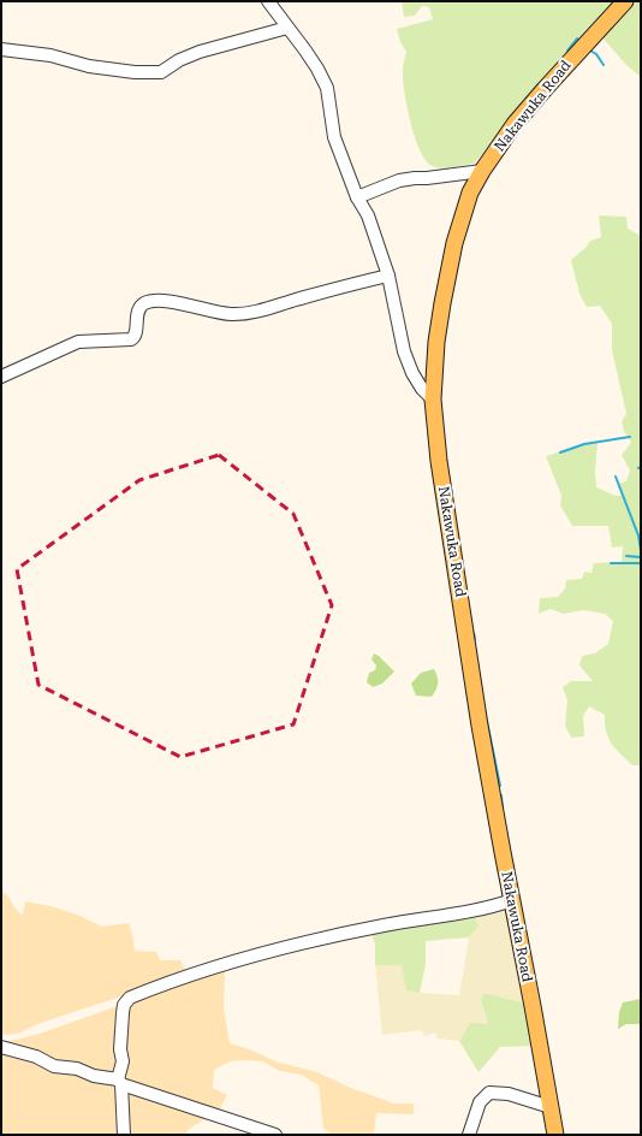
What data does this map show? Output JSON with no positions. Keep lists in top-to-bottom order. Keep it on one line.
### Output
{"streets":{"main road":["Nakawuka Road"]}}
